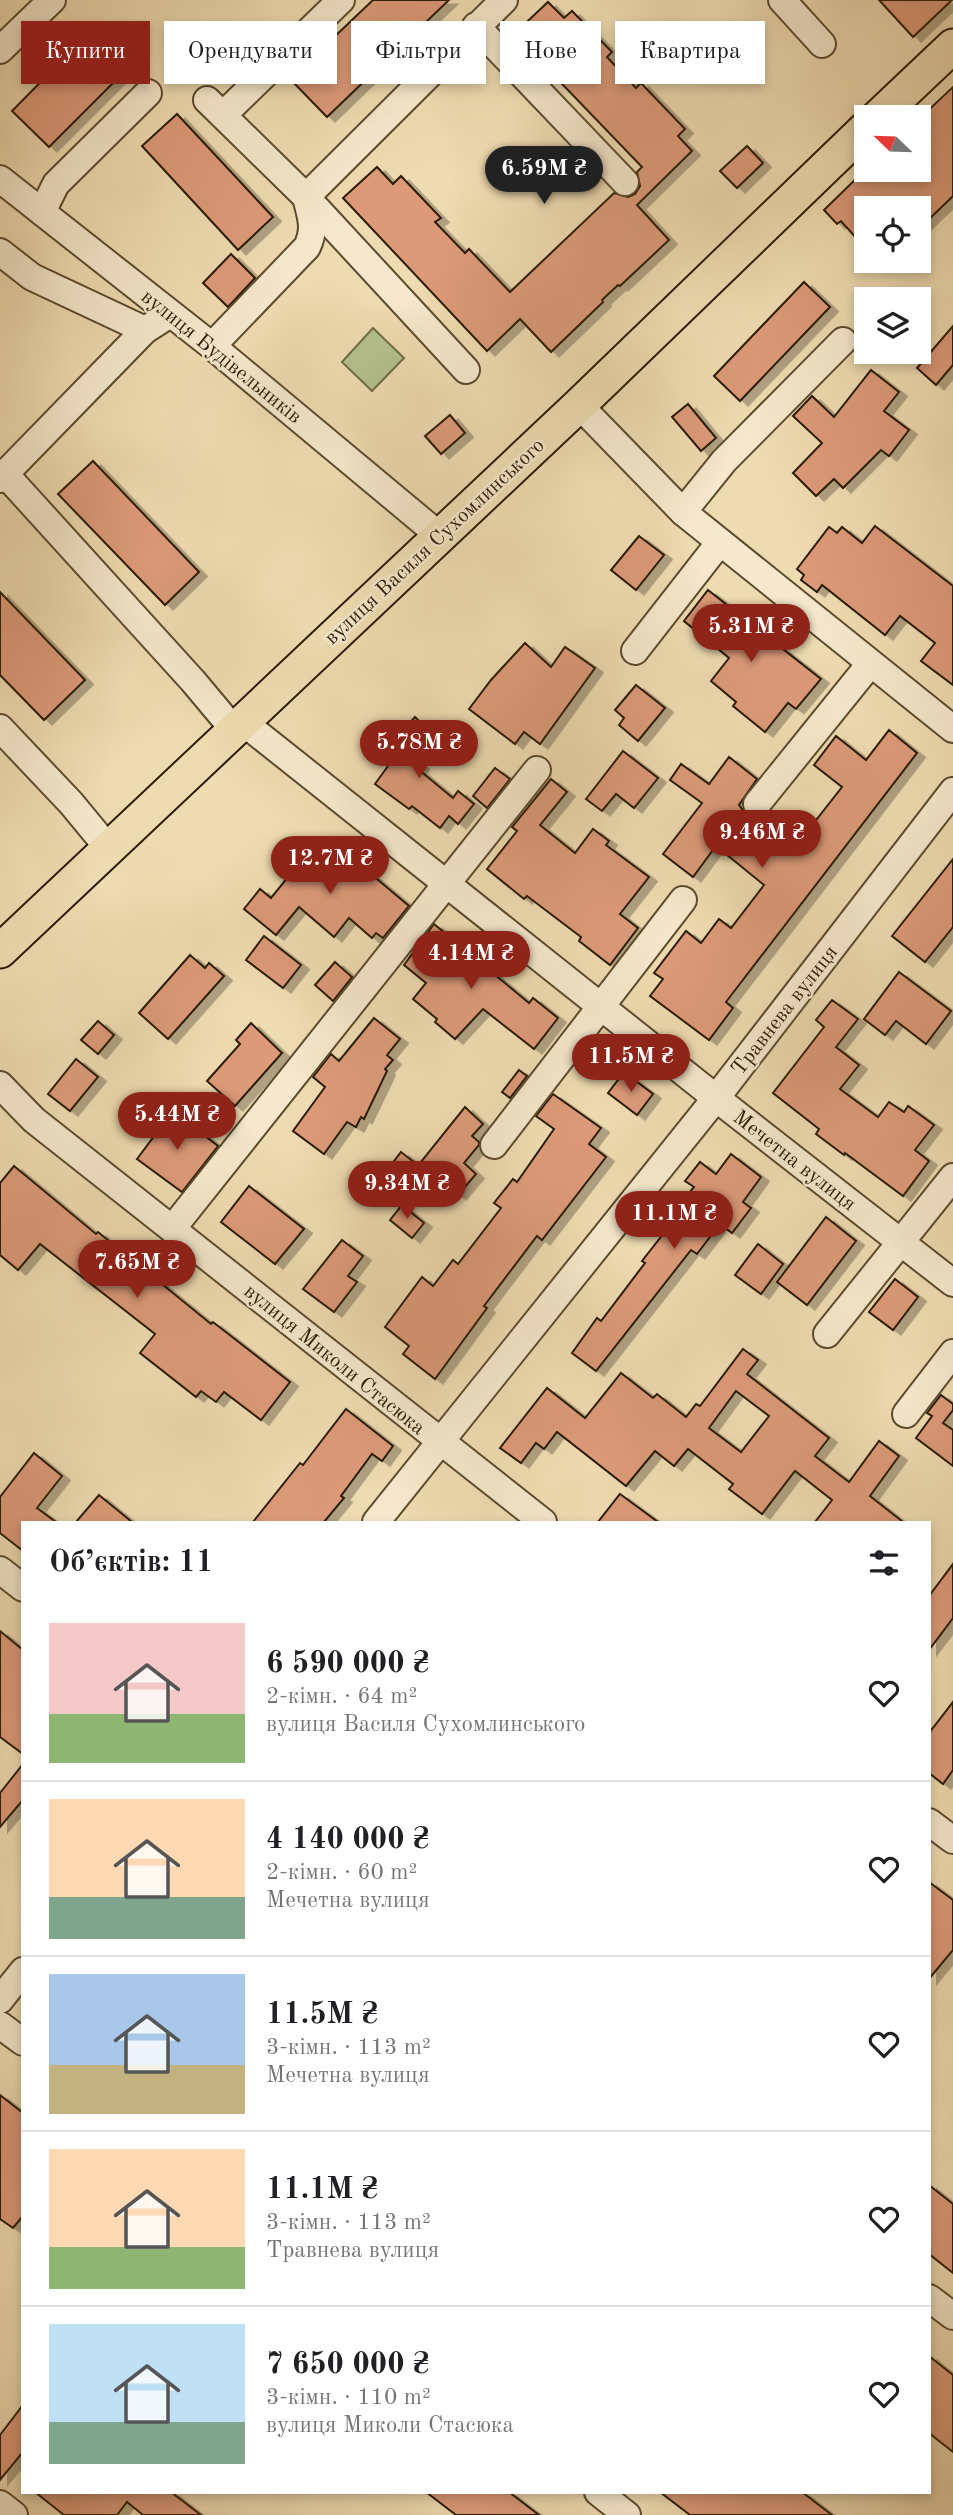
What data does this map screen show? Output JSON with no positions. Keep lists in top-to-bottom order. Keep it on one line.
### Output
{"streets":{"main road":["вулиця Василя Сухомлинського"],"street":["вулиця Будівельників","Травнева вулиця","Мечетна вулиця","вулиця Миколи Стасюка"]},"crossings":[["вулиця Будівельників","вулиця Василя Сухомлинського"],["вулиця Василя Сухомлинського","Мечетна вулиця"],["Травнева вулиця","Мечетна вулиця"],["Травнева вулиця","вулиця Миколи Стасюка"]],"north":"top left","page":{"chip":["Купити","Орендувати","Фільтри","Нове","Квартира"],"price":["6.59M ₴","5.31M ₴","5.78M ₴","9.46M ₴","12.7M ₴","4.14M ₴","11.5M ₴","5.44M ₴","9.34M ₴","11.1M ₴","7.65M ₴"],"heading":"Об’єктів: 11","list":[{"name":"6 590 000 ₴","note":"2-кімн. · 64 m² · вулиця Василя Сухомлинського"},{"name":"4 140 000 ₴","note":"2-кімн. · 60 m² · Мечетна вулиця"},{"name":"11.5M ₴","note":"3-кімн. · 113 m² · Мечетна вулиця"},{"name":"11.1M ₴","note":"3-кімн. · 113 m² · Травнева вулиця"},{"name":"7 650 000 ₴","note":"3-кімн. · 110 m² · вулиця Миколи Стасюка"}]}}
